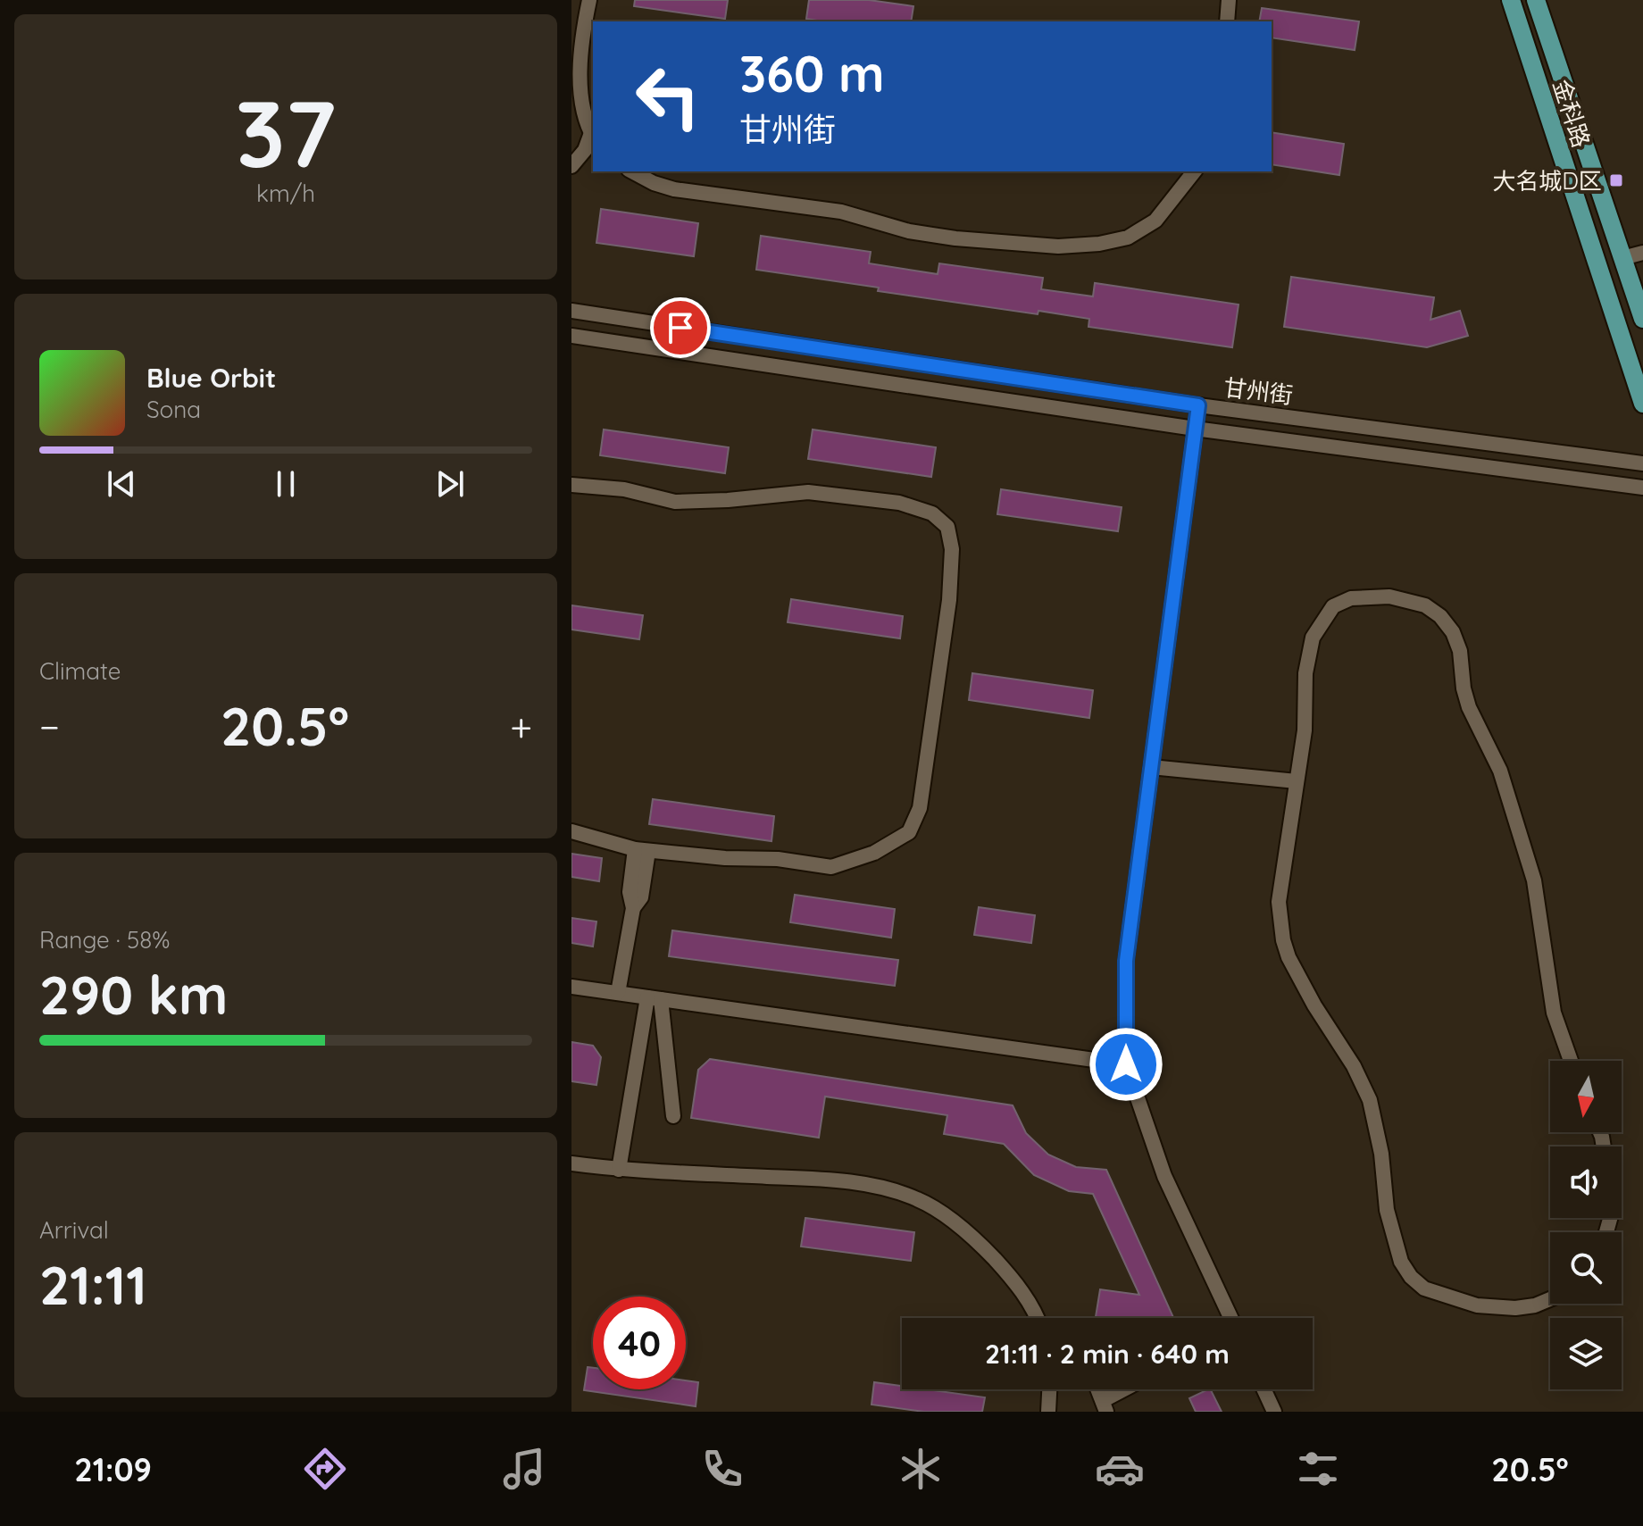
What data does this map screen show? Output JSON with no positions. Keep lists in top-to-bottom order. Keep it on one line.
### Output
{"streets":{"main road":["金科路"],"street":["甘州街"]},"places":{"transit":["大名城D区"]},"north":"bottom","page":{"tile":[["37","km/h"],"Climate",["Range · 58%","290 km"],["Arrival","21:11"]],"turn":["360 m","甘州街"],"song":["Blue Orbit","Sona"],"heat":["−","20.5°","+"],"limit":"40","trip":"21:11 · 2 min · 640 m","tabs":["21:09","20.5°"]}}
